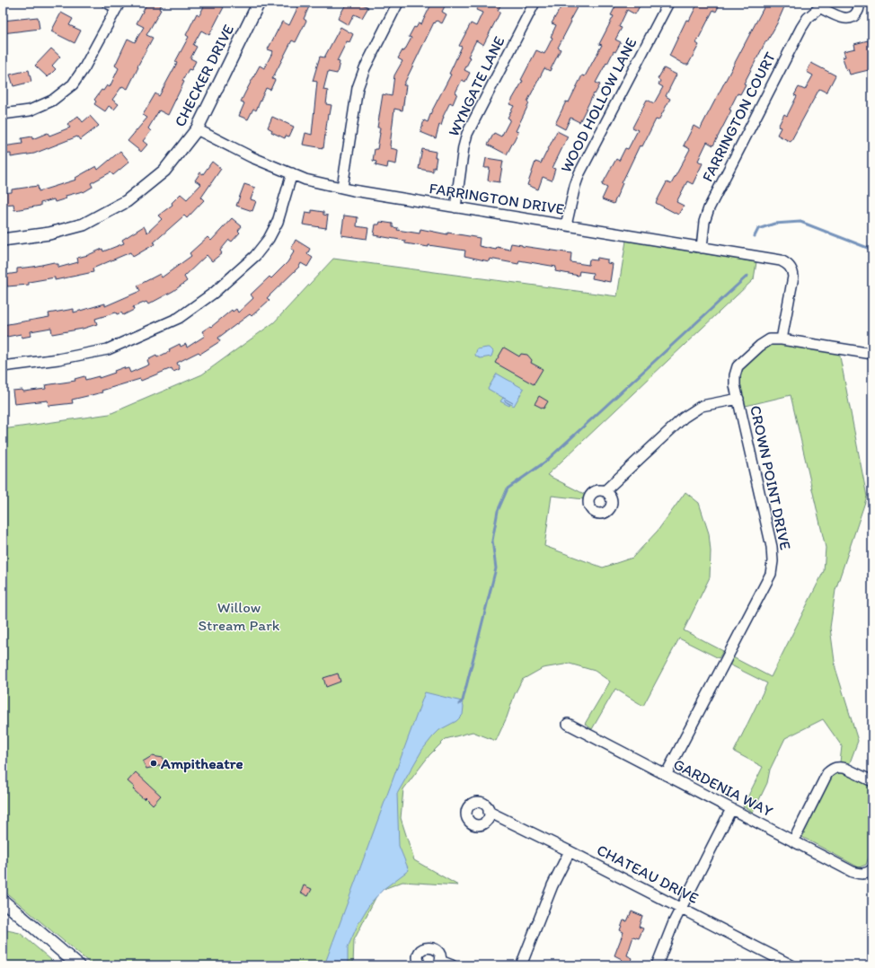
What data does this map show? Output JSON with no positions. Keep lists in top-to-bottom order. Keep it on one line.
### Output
{"streets":{"street":["CHECKER DRIVE","WYNGATE LANE","WOOD HOLLOW LANE","FARRINGTON COURT","FARRINGTON DRIVE","CROWN POINT DRIVE","GARDENIA WAY","CHATEAU DRIVE"]},"crossings":[["CHECKER DRIVE","FARRINGTON DRIVE"],["WYNGATE LANE","FARRINGTON DRIVE"],["WOOD HOLLOW LANE","FARRINGTON DRIVE"],["FARRINGTON COURT","FARRINGTON DRIVE"],["FARRINGTON DRIVE","CROWN POINT DRIVE"],["CROWN POINT DRIVE","GARDENIA WAY"]],"parks":["Willow Stream Park"],"places":["Ampitheatre"]}
